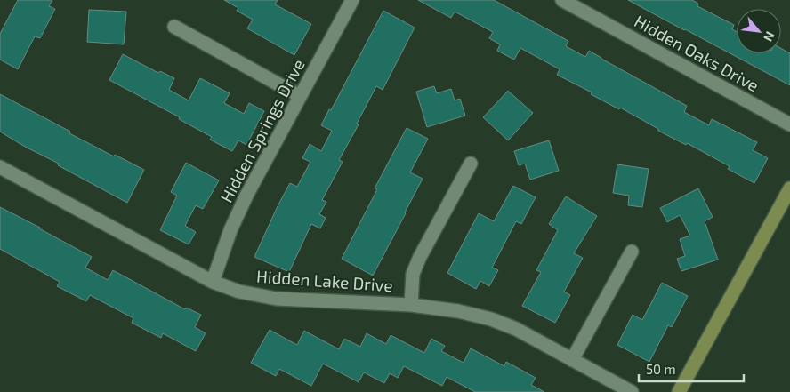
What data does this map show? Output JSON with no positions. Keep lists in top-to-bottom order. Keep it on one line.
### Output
{"streets":{"street":["Hidden Oaks Drive","Hidden Springs Drive","Hidden Lake Drive"]},"crossings":[["Hidden Springs Drive","Hidden Lake Drive"]],"scale_bar":"50 m","north":"bottom right"}
